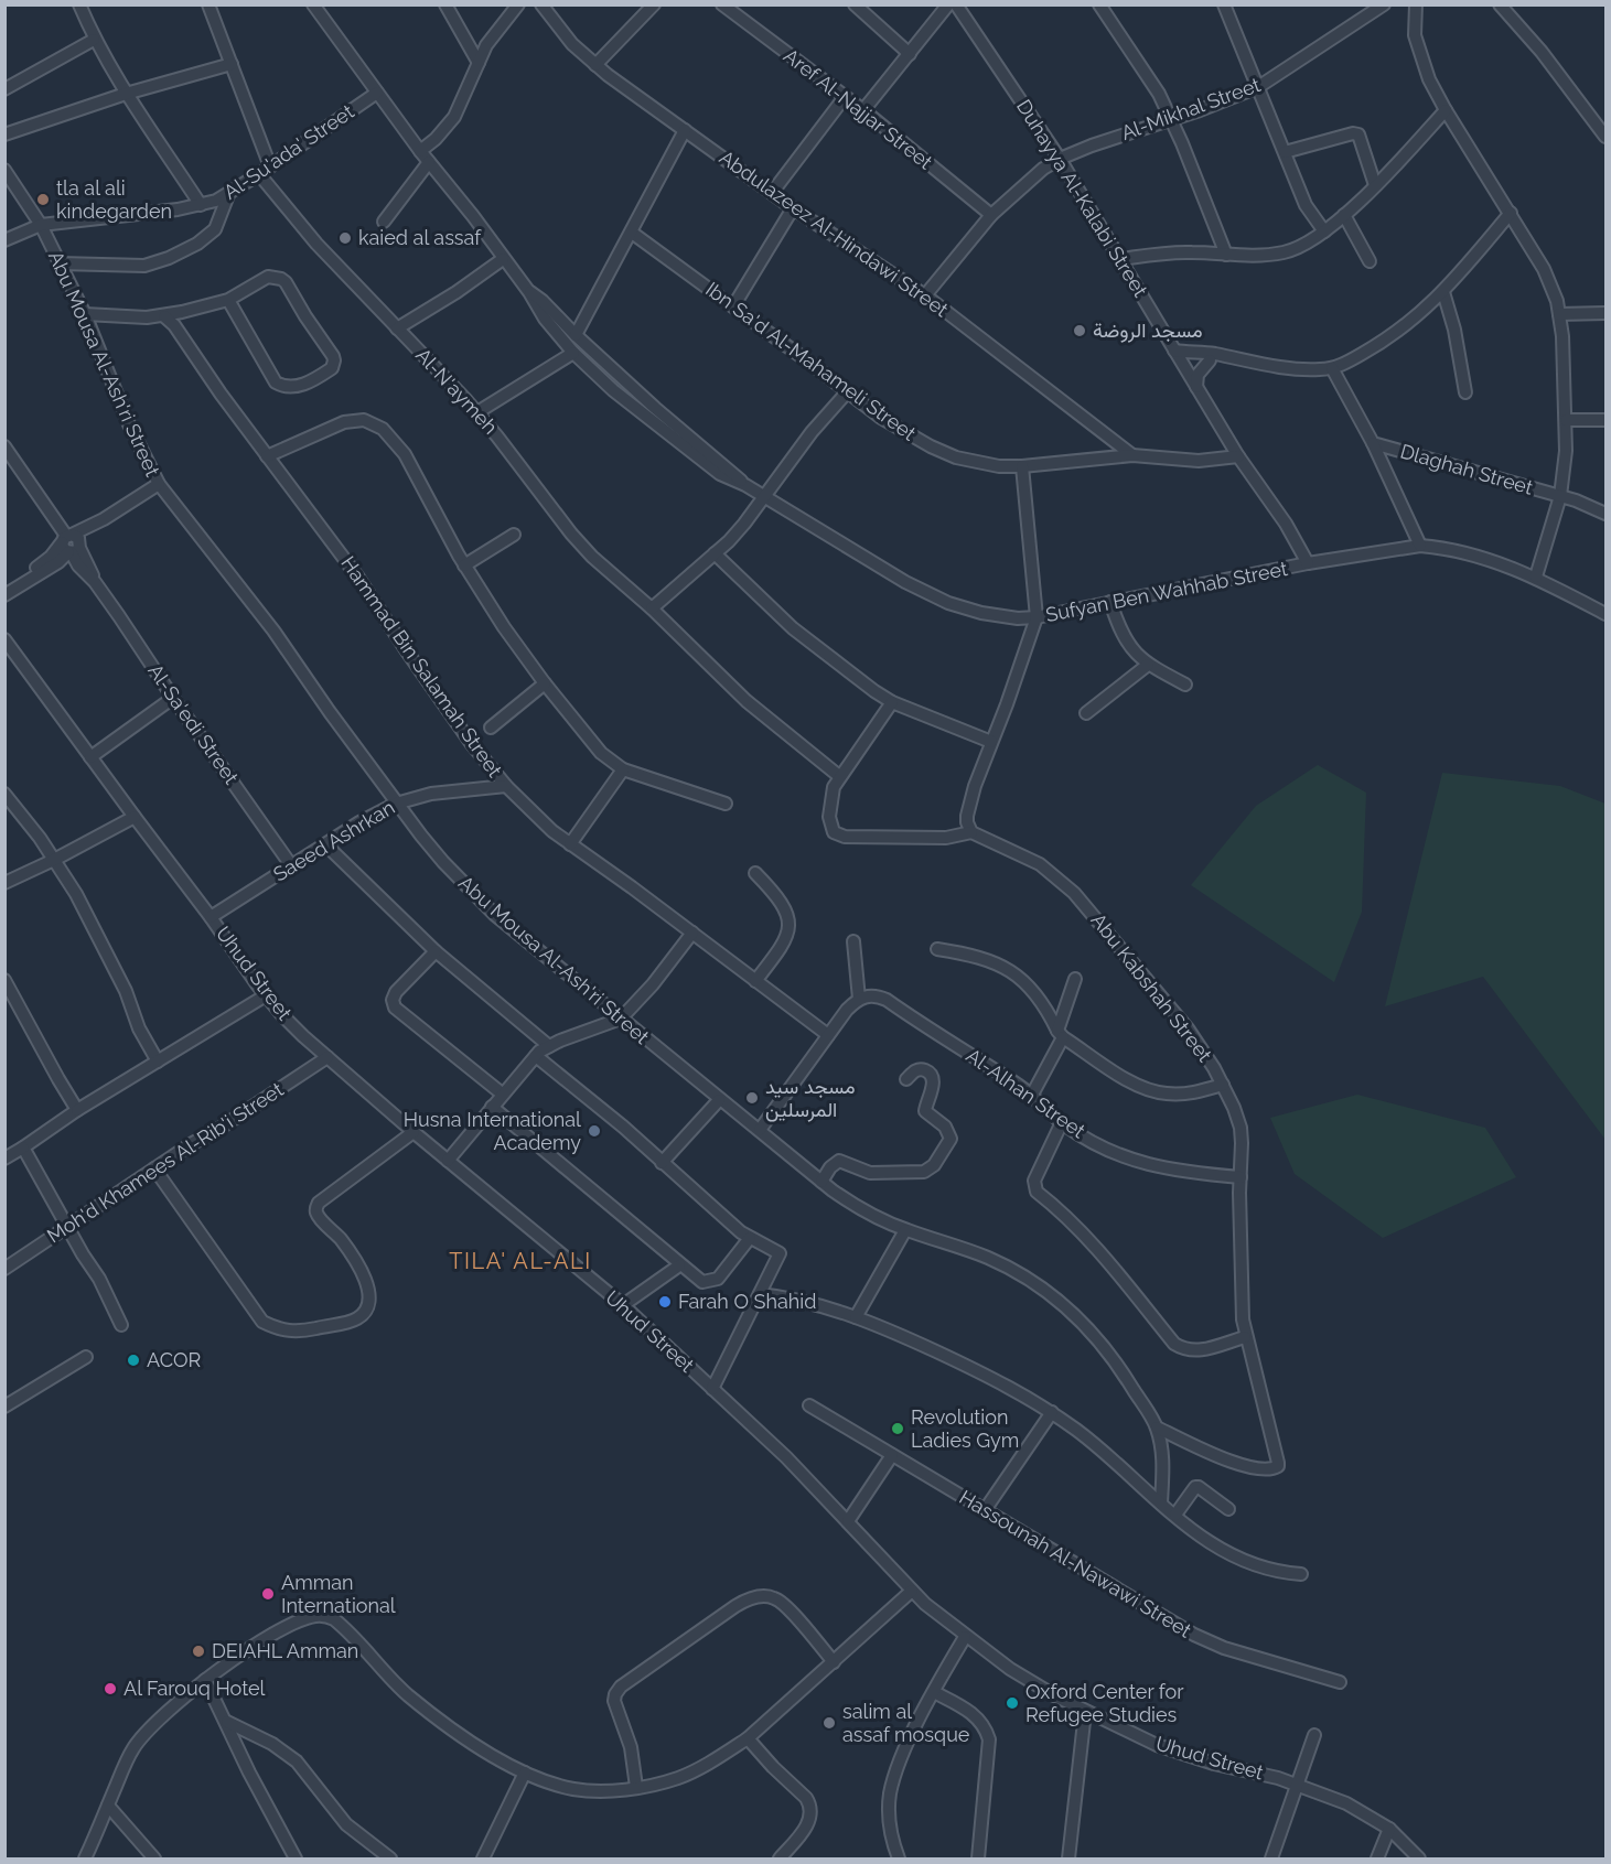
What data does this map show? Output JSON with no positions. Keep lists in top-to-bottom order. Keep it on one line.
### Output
{"streets":{"street":["Aref Al-Najjar Street","Al-Mikhal Street","Al-Su'ada' Street","Duhayya Al-Kalabi Street","Abdulazeez Al-Hindawi Street","Ibn Sa'd Al-Mahameli Street","Abu Mousa Al-Ash'ri Street","Al-N'aymeh","Dlaghah Street","Sufyan Ben Wahhab Street","Hammad Bin Salamah Street","Al-Sa'edi Street","Saeed Ashrkan","Uhud Street","Abu Kabshah Street","Al-Alhan Street","Moh'd Khamees Al-Rib'i Street","Hassounah Al-Nawawi Street"]},"crossings":[["Aref Al-Najjar Street","Al-Mikhal Street"],["Al-Mikhal Street","Duhayya Al-Kalabi Street"],["Al-Mikhal Street","Abdulazeez Al-Hindawi Street"],["Al-Su'ada' Street","Abu Mousa Al-Ash'ri Street"],["Al-Su'ada' Street","Al-N'aymeh"],["Al-Su'ada' Street","Sufyan Ben Wahhab Street"],["Duhayya Al-Kalabi Street","Ibn Sa'd Al-Mahameli Street"],["Duhayya Al-Kalabi Street","Sufyan Ben Wahhab Street"],["Abdulazeez Al-Hindawi Street","Ibn Sa'd Al-Mahameli Street"],["Abu Mousa Al-Ash'ri Street","Saeed Ashrkan"],["Abu Mousa Al-Ash'ri Street","Abu Kabshah Street"],["Dlaghah Street","Sufyan Ben Wahhab Street"],["Hammad Bin Salamah Street","Saeed Ashrkan"],["Al-Sa'edi Street","Saeed Ashrkan"],["Saeed Ashrkan","Uhud Street"],["Uhud Street","Moh'd Khamees Al-Rib'i Street"],["Abu Kabshah Street","Al-Alhan Street"]],"districts":["TILA' AL-ALI"],"places":["tla al ali kindegarden","kaied al assaf","مسجد الروضة","مسجد سيد المرسلين","Husna International Academy","Farah O Shahid","ACOR","Revolution Ladies Gym","Amman International","DEIAHL Amman","Al Farouq Hotel","Oxford Center for Refugee Studies","salim al assaf mosque"]}
